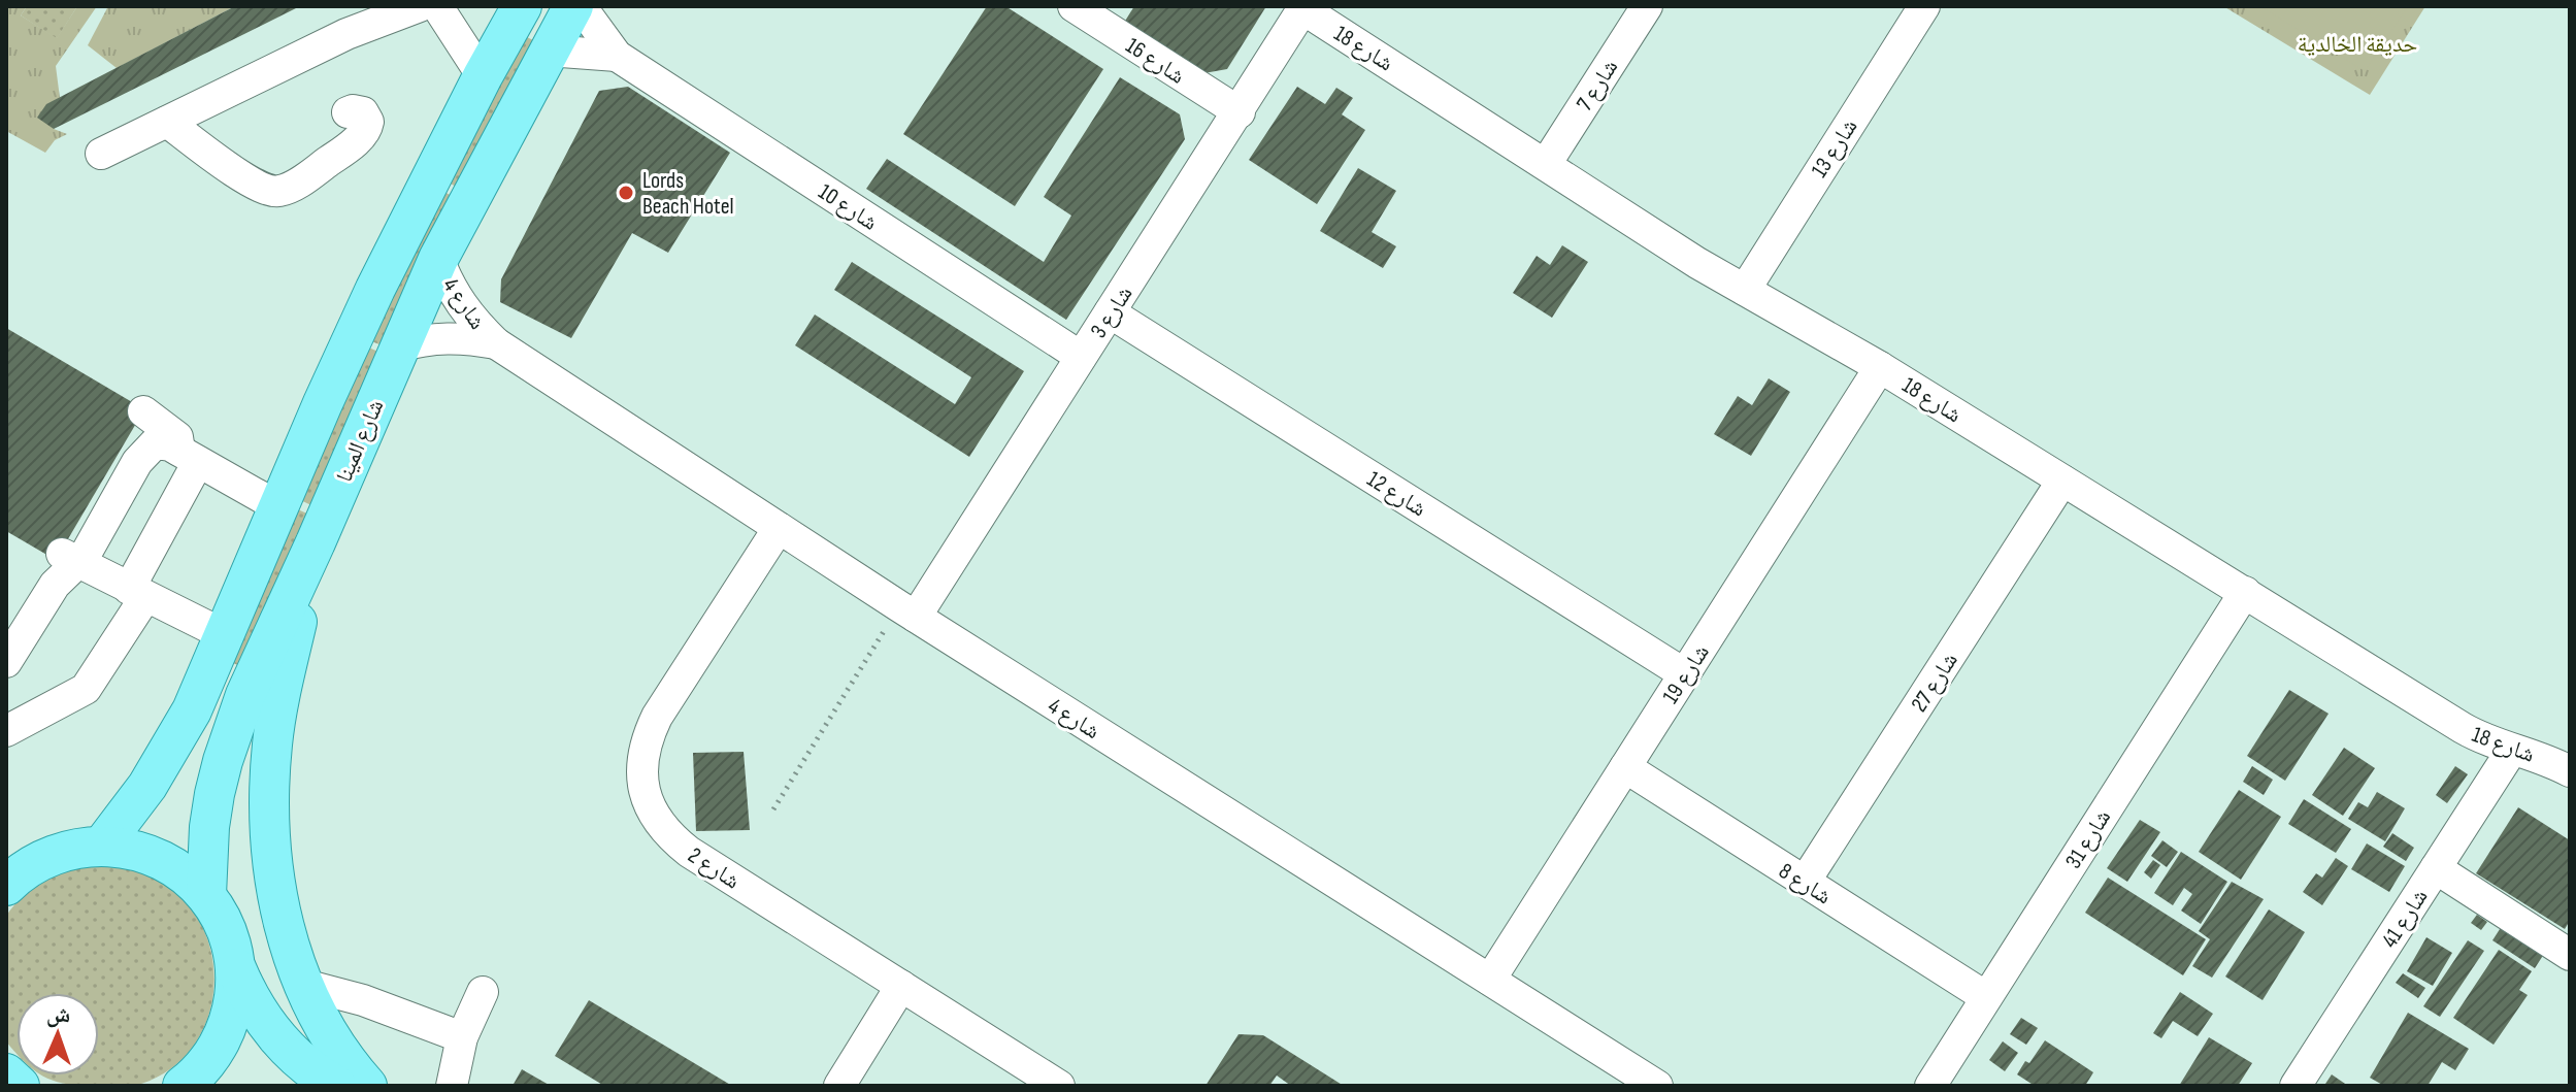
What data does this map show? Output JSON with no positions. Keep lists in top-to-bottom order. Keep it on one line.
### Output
{"streets":{"main road":["شارع المينا"],"street":["شارع 18","شارع 16","شارع 7","شارع 13","شارع 10","شارع 4","شارع 3","شارع 12","شارع 19","شارع 27","شارع 31","شارع 2","شارع 8","شارع 41"]},"crossings":[["شارع 18","شارع 7"],["شارع 18","شارع 13"],["شارع 18","شارع 3"],["شارع 18","شارع 19"],["شارع 18","شارع 27"],["شارع 18","شارع 31"],["شارع 18","شارع 41"],["شارع 16","شارع 3"],["شارع 10","شارع 3"],["شارع 10","شارع المينا"],["شارع 4","شارع 3"],["شارع 4","شارع المينا"],["شارع 4","شارع 19"],["شارع 4","شارع 2"],["شارع 3","شارع 12"],["شارع 12","شارع 19"],["شارع 19","شارع 8"],["شارع 27","شارع 8"],["شارع 31","شارع 8"]],"parks":["حديقة الخالدية"],"places":["Lords Beach Hotel"],"north":"top"}
